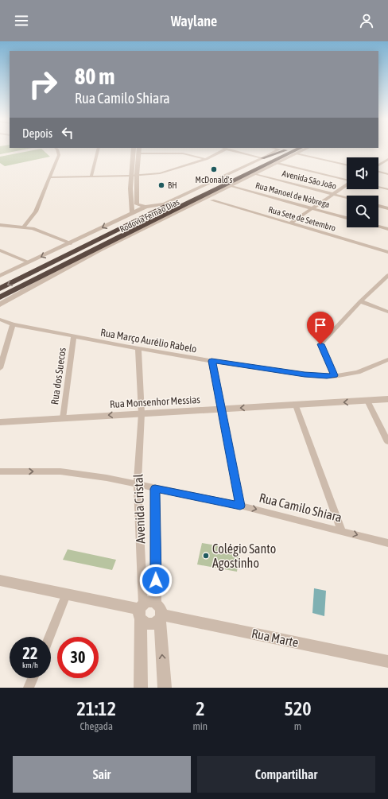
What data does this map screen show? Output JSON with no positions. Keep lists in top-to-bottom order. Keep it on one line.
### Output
{"streets":{"highway":["Rodovia Fernão Dias"],"street":["Avenida São João","Rua Manoel de Nóbrega","Rua Sete de Setembro","Rua Março Aurélio Rabelo","Rua dos Suecos","Rua Monsenhor Messias","Rua Camilo Shiara","Avenida Cristal","Rua Marte"]},"crossings":[["Avenida São João","Rodovia Fernão Dias"],["Rua Manoel de Nóbrega","Rodovia Fernão Dias"],["Rua Março Aurélio Rabelo","Rua dos Suecos"],["Rua Março Aurélio Rabelo","Avenida Cristal"],["Rua dos Suecos","Rua Monsenhor Messias"],["Rua Monsenhor Messias","Avenida Cristal"],["Rua Camilo Shiara","Avenida Cristal"],["Avenida Cristal","Rua Marte"]],"one_way":["Rua Monsenhor Messias","Rua Camilo Shiara"],"places":["McDonald's","BH","Colégio Santo Agostinho"],"page":{"header":"Waylane","turn":["80 m","Rua Camilo Shiara"],"then":"Depois","speed":"22 km/h","limit":"30","eta":["21:12","Chegada","2","min","520","m"],"buttons":["Sair","Compartilhar"]}}
